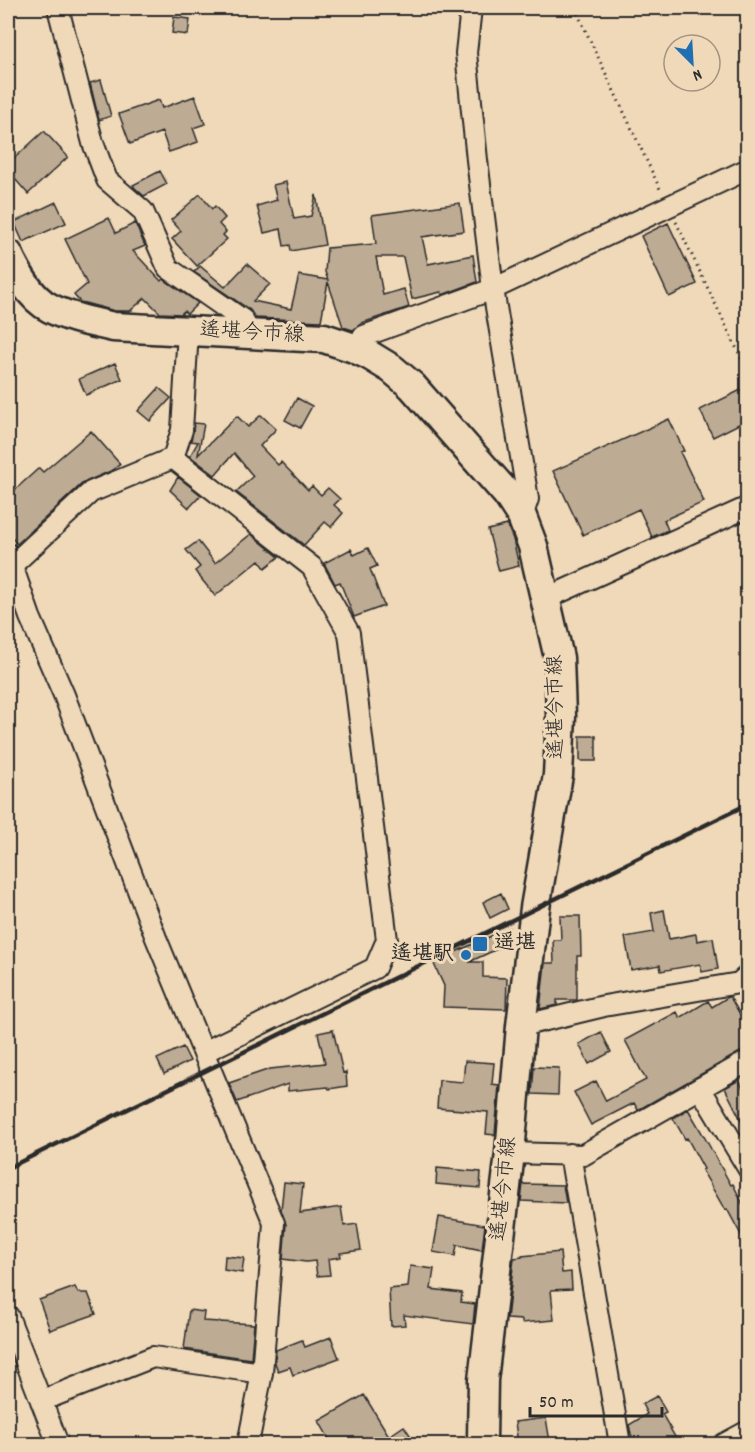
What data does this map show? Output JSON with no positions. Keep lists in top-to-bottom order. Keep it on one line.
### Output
{"streets":{"main road":["遙堪今市線"]},"places":{"transit":["遥堪"],"other":["遙堪駅"]},"scale_bar":"50 m","north":"bottom right"}
